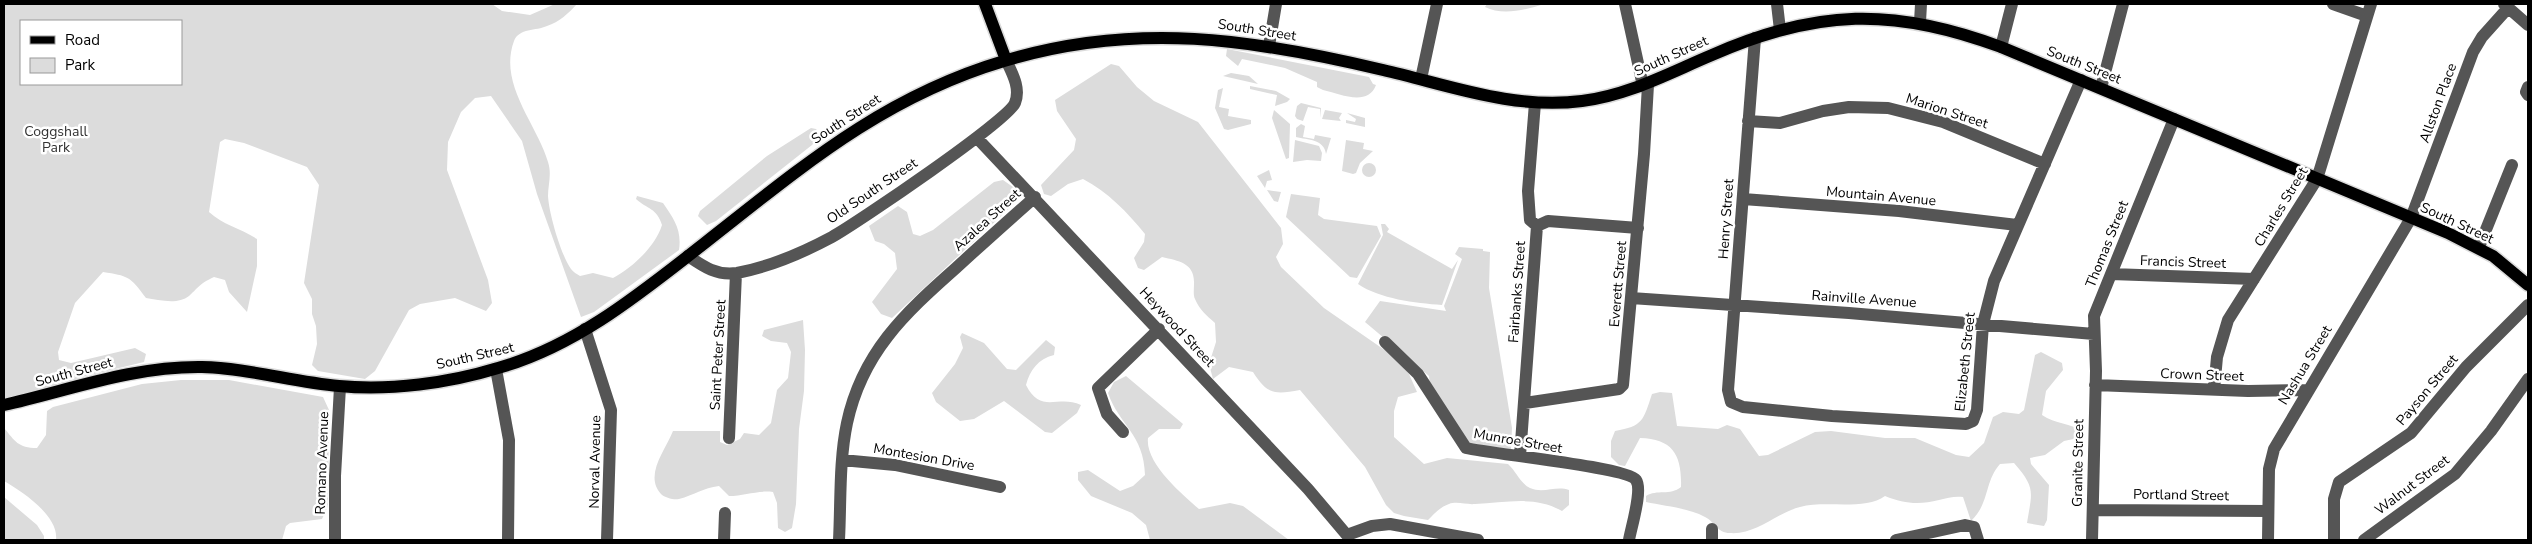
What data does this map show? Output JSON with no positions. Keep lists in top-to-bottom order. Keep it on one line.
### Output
{"streets":{"main road":["South Street"],"street":["Allston Place","Marion Street","Old South Street","Mountain Avenue","Charles Street","Henry Street","Azalea Street","Thomas Street","Francis Street","Everett Street","Fairbanks Street","Rainville Avenue","Heywood Street","Saint Peter Street","Elizabeth Street","Nashua Street","Crown Street","Payson Street","Munroe Street","Montesion Drive","Norval Avenue","Romano Avenue","Granite Street","Walnut Street","Portland Street"]},"crossings":[["South Street","Allston Place"],["South Street","Old South Street"],["South Street","Charles Street"],["South Street","Henry Street"],["South Street","Thomas Street"],["South Street","Everett Street"],["South Street","Fairbanks Street"],["South Street","Elizabeth Street"],["South Street","Nashua Street"],["South Street","Norval Avenue"],["South Street","Romano Avenue"],["Allston Place","Nashua Street"],["Marion Street","Henry Street"],["Marion Street","Elizabeth Street"],["Old South Street","Heywood Street"],["Old South Street","Saint Peter Street"],["Mountain Avenue","Henry Street"],["Mountain Avenue","Elizabeth Street"],["Charles Street","Francis Street"],["Charles Street","Crown Street"],["Henry Street","Rainville Avenue"],["Henry Street","Elizabeth Street"],["Azalea Street","Heywood Street"],["Azalea Street","Montesion Drive"],["Thomas Street","Francis Street"],["Thomas Street","Rainville Avenue"],["Thomas Street","Crown Street"],["Thomas Street","Granite Street"],["Everett Street","Fairbanks Street"],["Everett Street","Rainville Avenue"],["Fairbanks Street","Munroe Street"],["Rainville Avenue","Elizabeth Street"],["Nashua Street","Crown Street"],["Nashua Street","Portland Street"],["Crown Street","Granite Street"],["Granite Street","Portland Street"]],"parks":["Coggshall Park"],"legend":["Road","Park"]}
